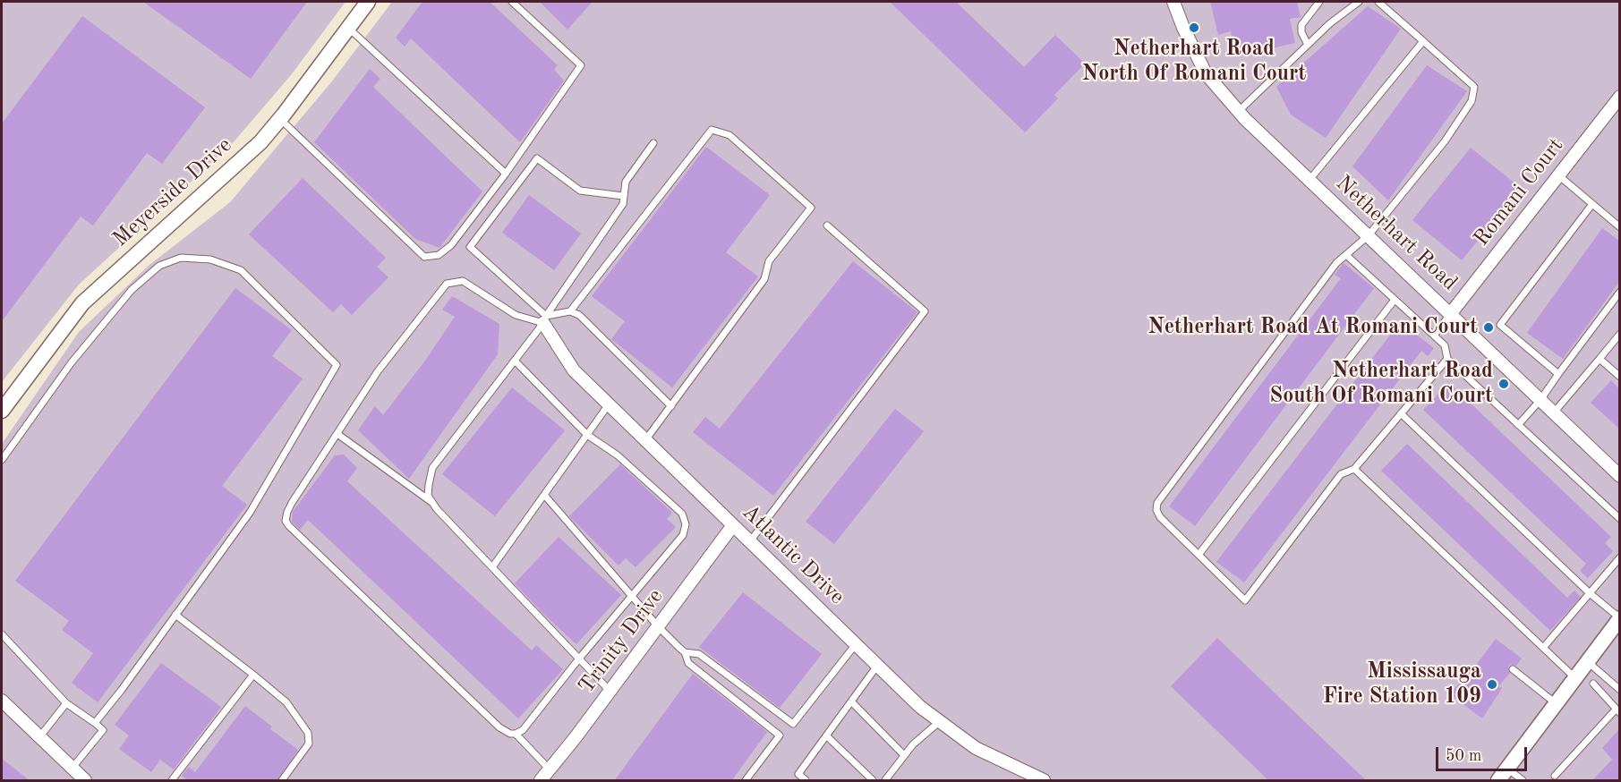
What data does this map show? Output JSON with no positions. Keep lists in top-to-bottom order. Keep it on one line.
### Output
{"streets":{"street":["Meyerside Drive","Romani Court","Netherhart Road","Atlantic Drive","Trinity Drive"]},"crossings":[["Romani Court","Netherhart Road"],["Atlantic Drive","Trinity Drive"]],"places":["Netherhart Road North Of Romani Court","Netherhart Road At Romani Court","Netherhart Road South Of Romani Court","Mississauga Fire Station 109"],"scale_bar":"50 m"}
